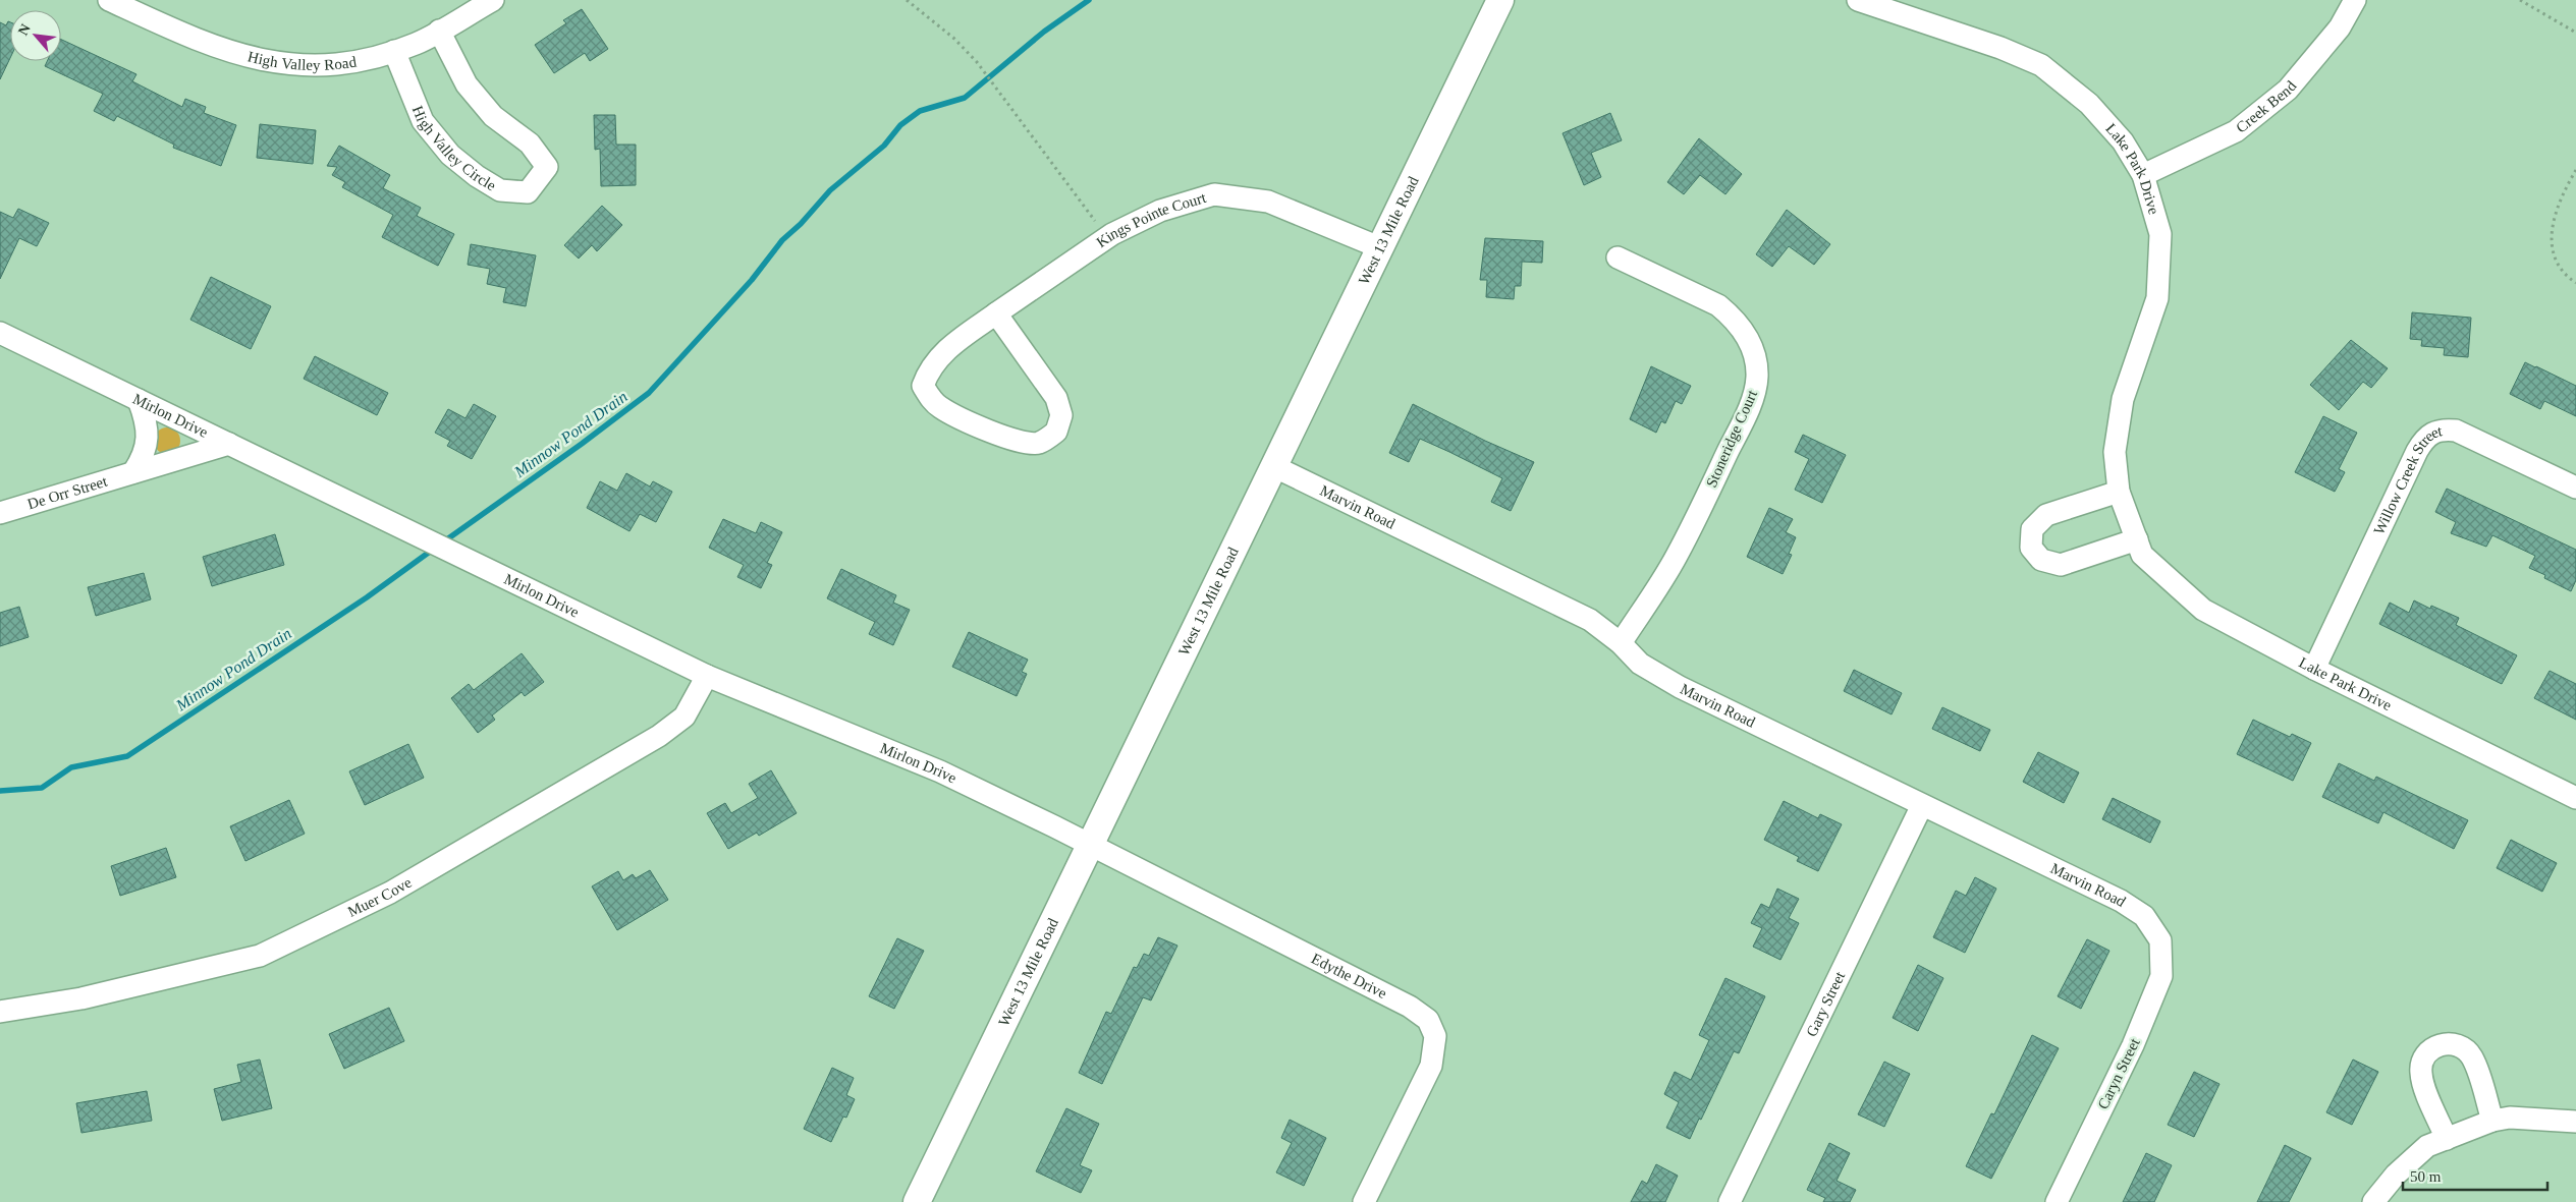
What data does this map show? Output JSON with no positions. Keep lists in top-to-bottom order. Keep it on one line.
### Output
{"streets":{"street":["High Valley Road","Creek Bend","High Valley Circle","Lake Park Drive","Kings Pointe Court","West 13 Mile Road","Mirlon Drive","Stoneridge Court","Willow Creek Street","De Orr Street","Marvin Road","Muer Cove","Edythe Drive","Gary Street","Caryn Street"]},"crossings":[["High Valley Road","High Valley Circle"],["Creek Bend","Lake Park Drive"],["Lake Park Drive","Willow Creek Street"],["Kings Pointe Court","West 13 Mile Road"],["West 13 Mile Road","Mirlon Drive"],["West 13 Mile Road","Marvin Road"],["West 13 Mile Road","Edythe Drive"],["Mirlon Drive","De Orr Street"],["Mirlon Drive","Muer Cove"],["Mirlon Drive","Edythe Drive"],["Stoneridge Court","Marvin Road"],["Marvin Road","Gary Street"],["Marvin Road","Caryn Street"]],"water":["Minnow Pond Drain"],"scale_bar":"50 m","north":"top left"}
